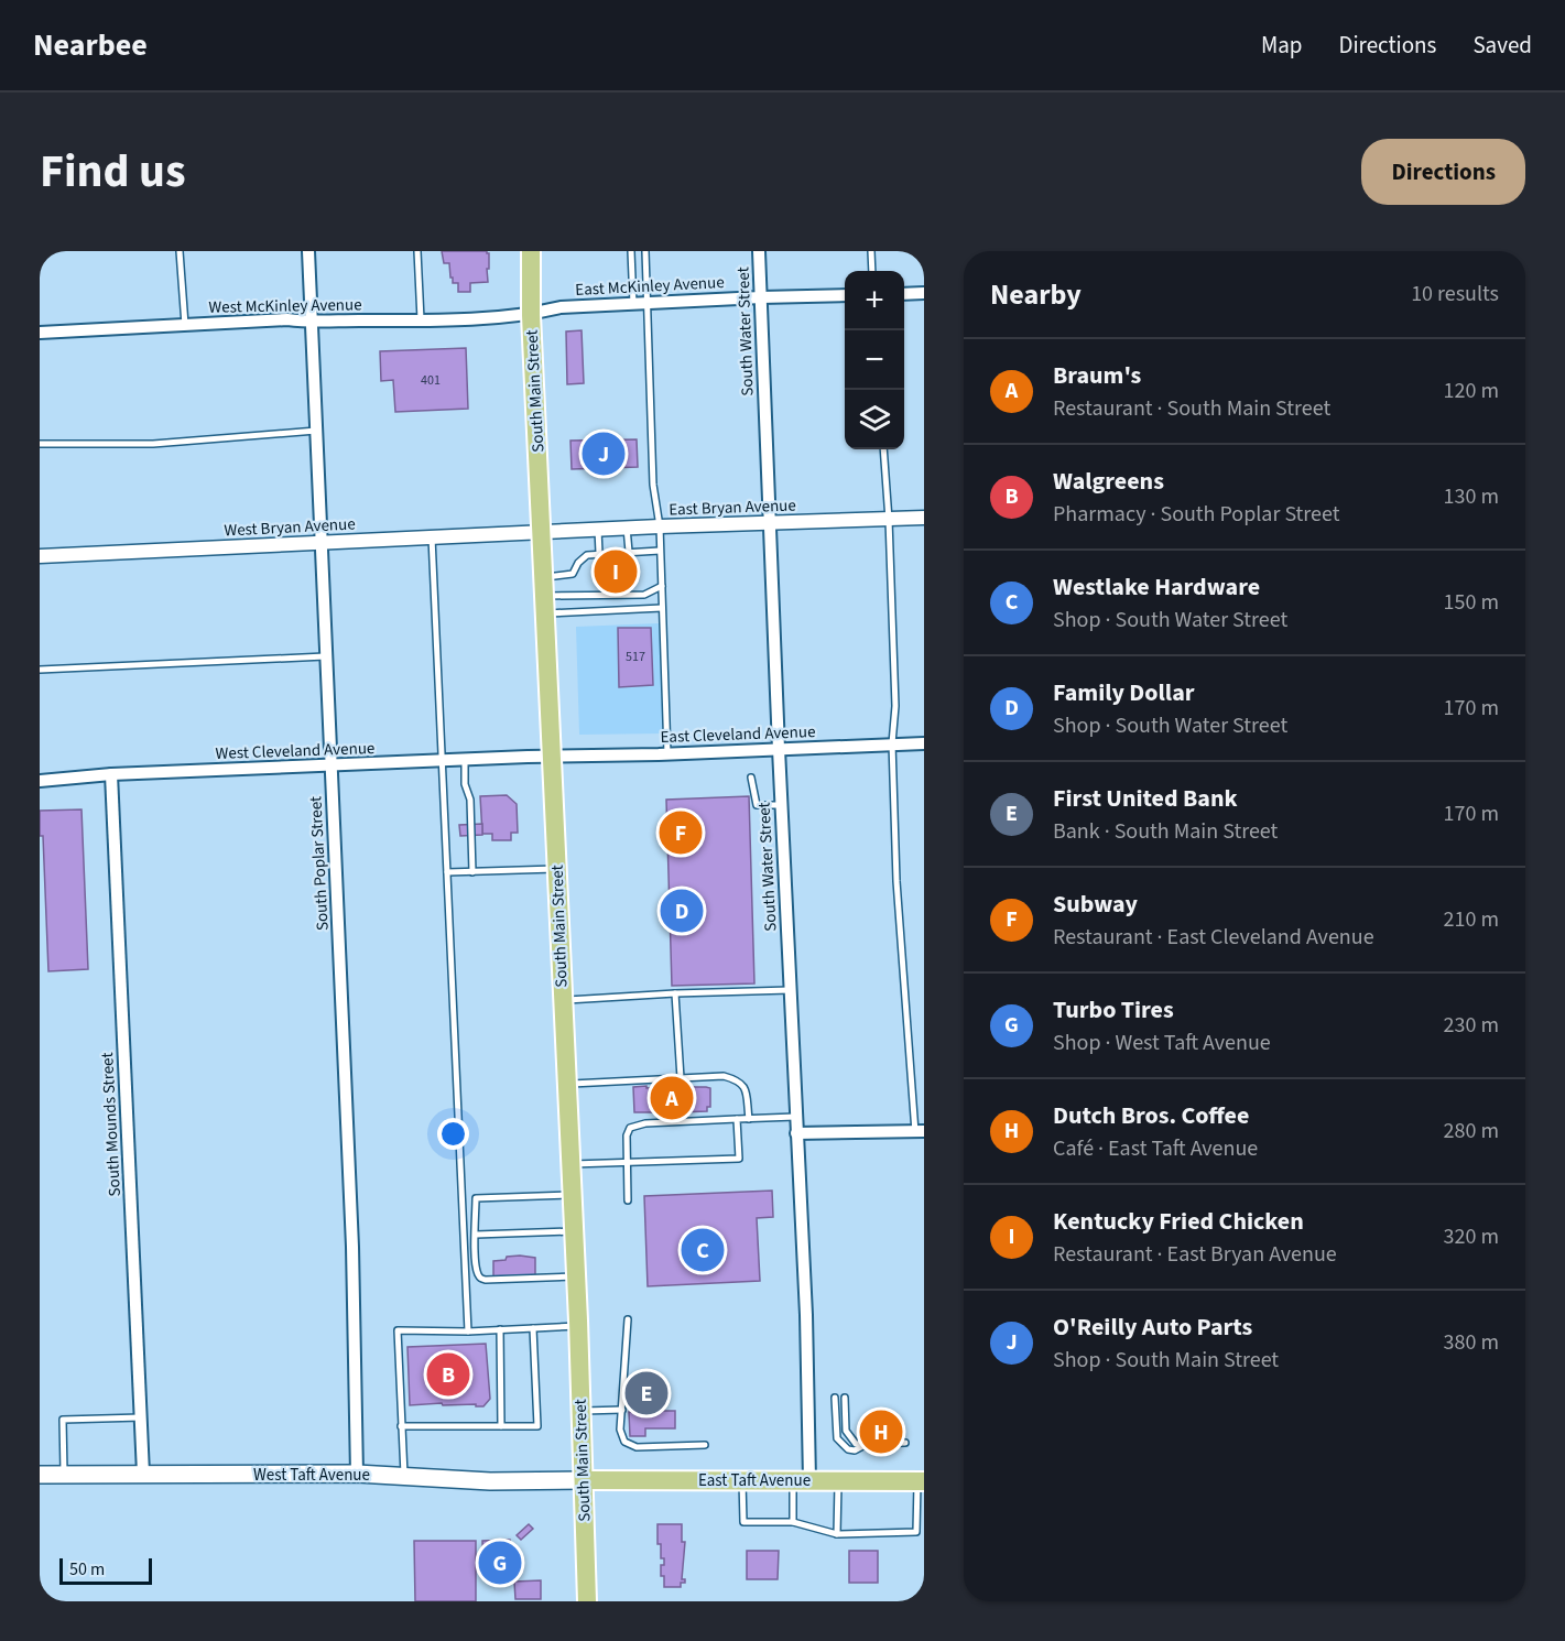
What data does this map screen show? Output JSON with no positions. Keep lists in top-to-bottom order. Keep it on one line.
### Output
{"streets":{"main road":["South Main Street","West Taft Avenue","East Taft Avenue"],"street":["East McKinley Avenue","West McKinley Avenue","South Water Street","East Bryan Avenue","West Bryan Avenue","East Cleveland Avenue","West Cleveland Avenue","South Poplar Street","South Mounds Street"]},"crossings":[["East McKinley Avenue","West McKinley Avenue"],["East McKinley Avenue","South Water Street"],["East McKinley Avenue","South Main Street"],["West McKinley Avenue","South Main Street"],["West McKinley Avenue","South Poplar Street"],["South Water Street","East Bryan Avenue"],["South Water Street","East Cleveland Avenue"],["South Water Street","East Taft Avenue"],["South Main Street","East Bryan Avenue"],["South Main Street","West Bryan Avenue"],["South Main Street","East Cleveland Avenue"],["South Main Street","West Cleveland Avenue"],["South Main Street","West Taft Avenue"],["South Main Street","East Taft Avenue"],["East Bryan Avenue","West Bryan Avenue"],["West Bryan Avenue","South Poplar Street"],["East Cleveland Avenue","West Cleveland Avenue"],["West Cleveland Avenue","South Poplar Street"],["West Cleveland Avenue","South Mounds Street"],["South Poplar Street","West Taft Avenue"],["South Mounds Street","West Taft Avenue"],["West Taft Avenue","East Taft Avenue"]],"house_numbers":["401","517"],"scale_bar":"50 m","page":{"header":"Nearbee","nav":["Map","Directions","Saved"],"title":"Find us","buttons":"Directions","heading":["Nearby","10 results"],"map_buttons":["+","−"],"list":[{"mark":"A","name":"Braum's","note":"Restaurant · South Main Street","value":"120 m"},{"mark":"B","name":"Walgreens","note":"Pharmacy · South Poplar Street","value":"130 m"},{"mark":"C","name":"Westlake Hardware","note":"Shop · South Water Street","value":"150 m"},{"mark":"D","name":"Family Dollar","note":"Shop · South Water Street","value":"170 m"},{"mark":"E","name":"First United Bank","note":"Bank · South Main Street","value":"170 m"},{"mark":"F","name":"Subway","note":"Restaurant · East Cleveland Avenue","value":"210 m"},{"mark":"G","name":"Turbo Tires","note":"Shop · West Taft Avenue","value":"230 m"},{"mark":"H","name":"Dutch Bros. Coffee","note":"Café · East Taft Avenue","value":"280 m"},{"mark":"I","name":"Kentucky Fried Chicken","note":"Restaurant · East Bryan Avenue","value":"320 m"},{"mark":"J","name":"O'Reilly Auto Parts","note":"Shop · South Main Street","value":"380 m"}],"pins":["J","I","F","D","A","C","B","E","H","G"],"scale":"50 m"}}
